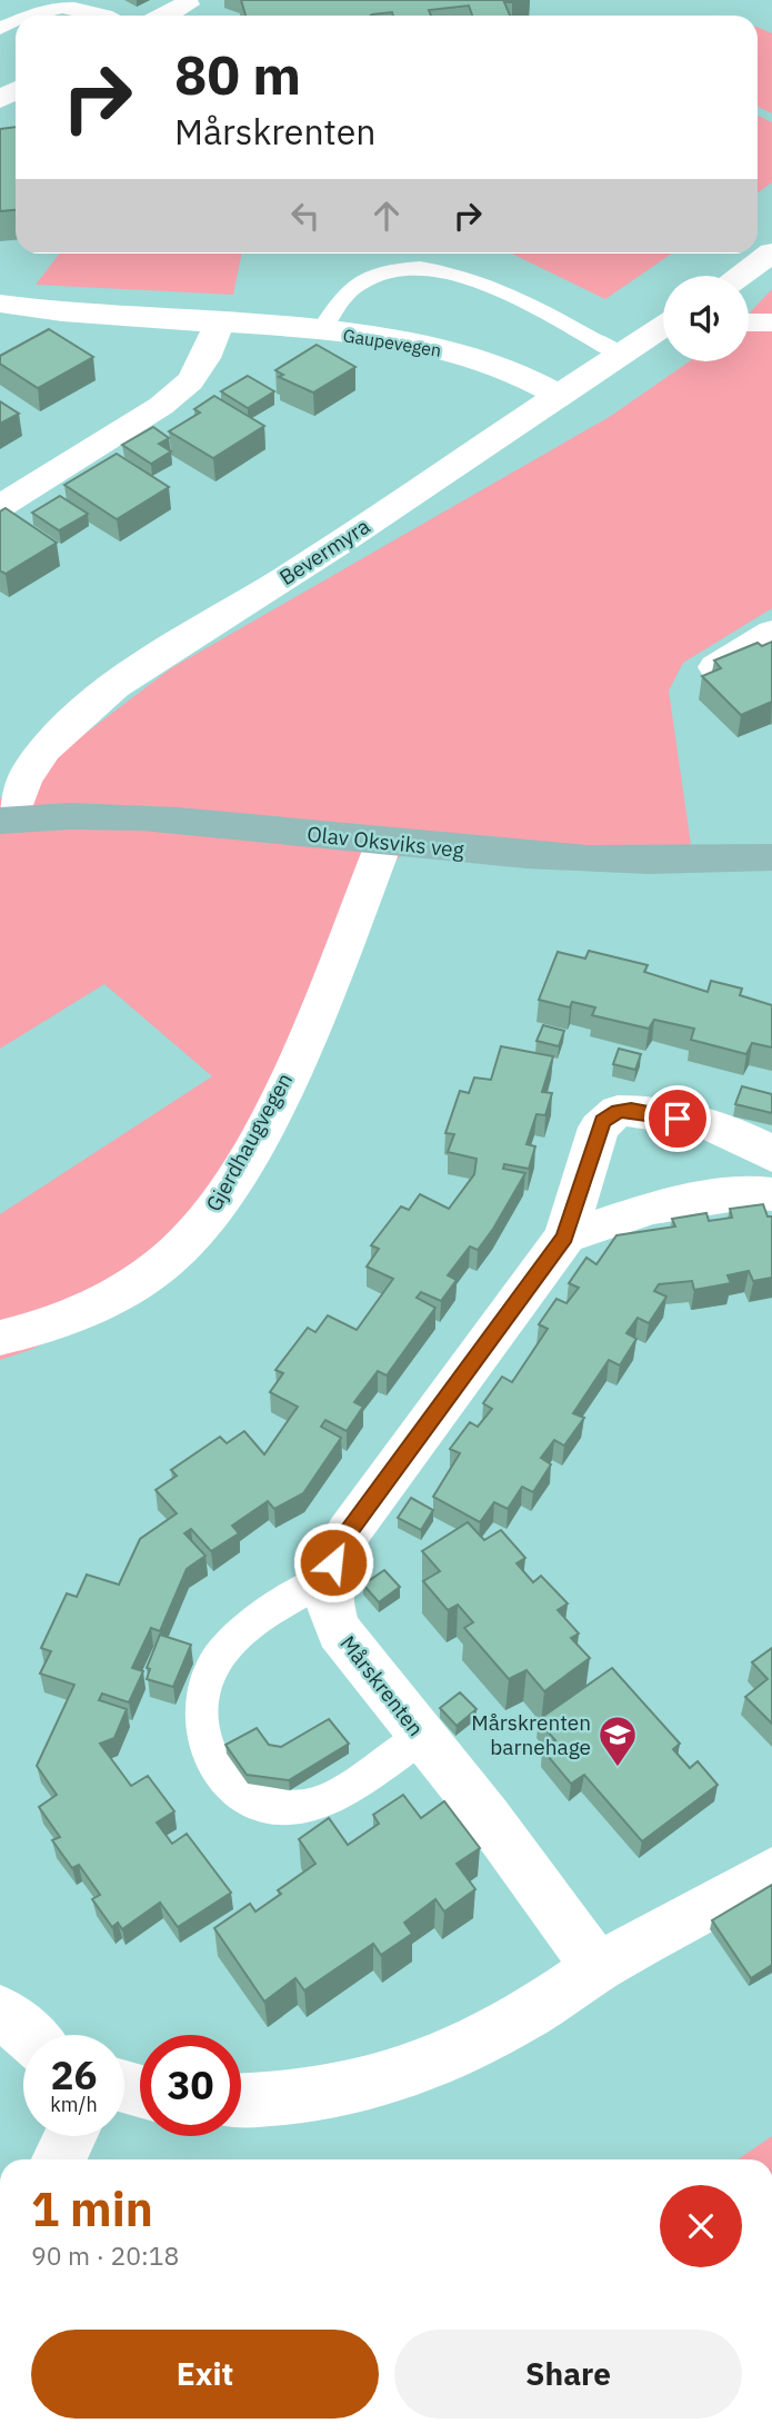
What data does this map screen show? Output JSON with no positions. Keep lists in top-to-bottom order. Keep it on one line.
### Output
{"streets":{"street":["Gaupevegen","Bevermyra","Olav Oksviks veg","Gjerdhaugvegen","Mårskrenten"]},"crossings":[["Gaupevegen","Bevermyra"],["Bevermyra","Olav Oksviks veg"],["Olav Oksviks veg","Gjerdhaugvegen"]],"places":{"school or university":["Mårskrenten barnehage"]},"page":{"turn":["80 m","Mårskrenten"],"speed":"26 km/h","limit":"30","heading":["1 min","90 m · 20:18"],"buttons":["Exit","Share"]}}
